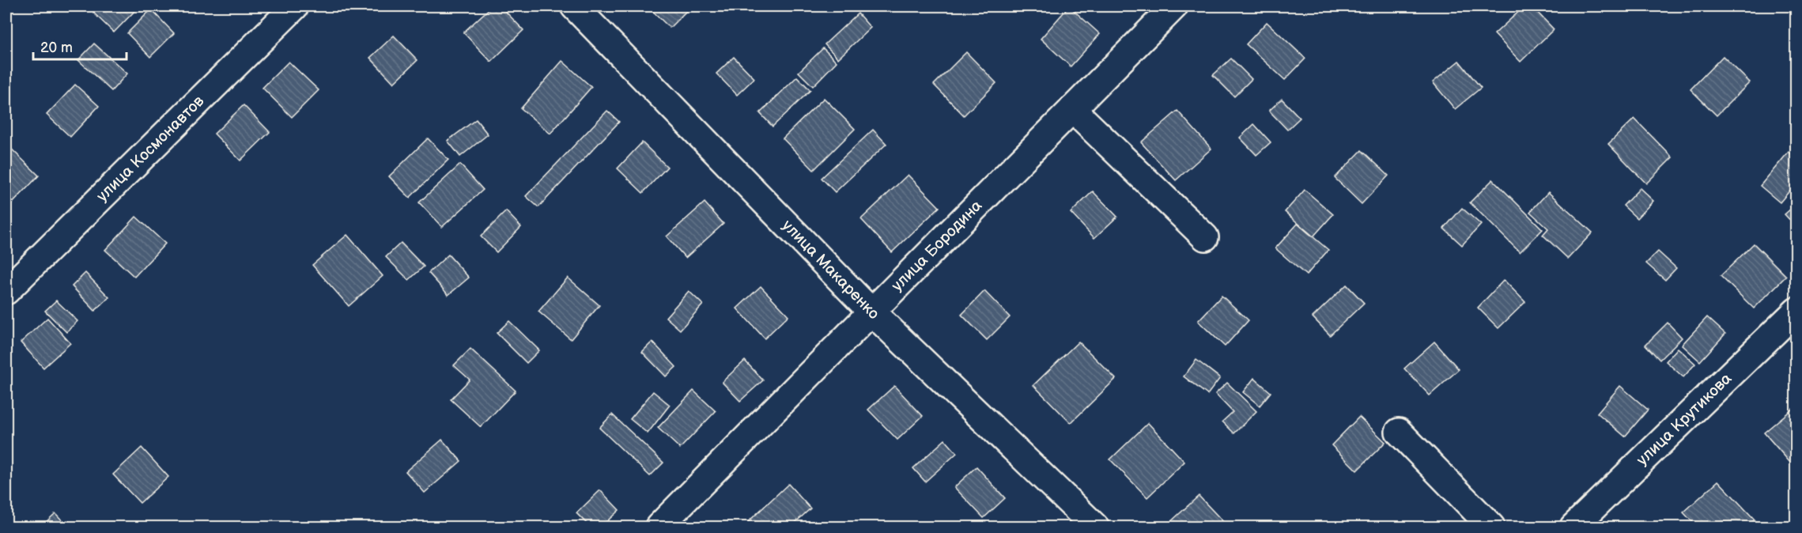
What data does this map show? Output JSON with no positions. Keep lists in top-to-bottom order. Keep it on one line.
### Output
{"streets":{"street":["улица Космонавтов","улица Бородина","улица Макаренко","улица Крутикова"]},"crossings":[["улица Бородина","улица Макаренко"]],"scale_bar":"20 m"}
